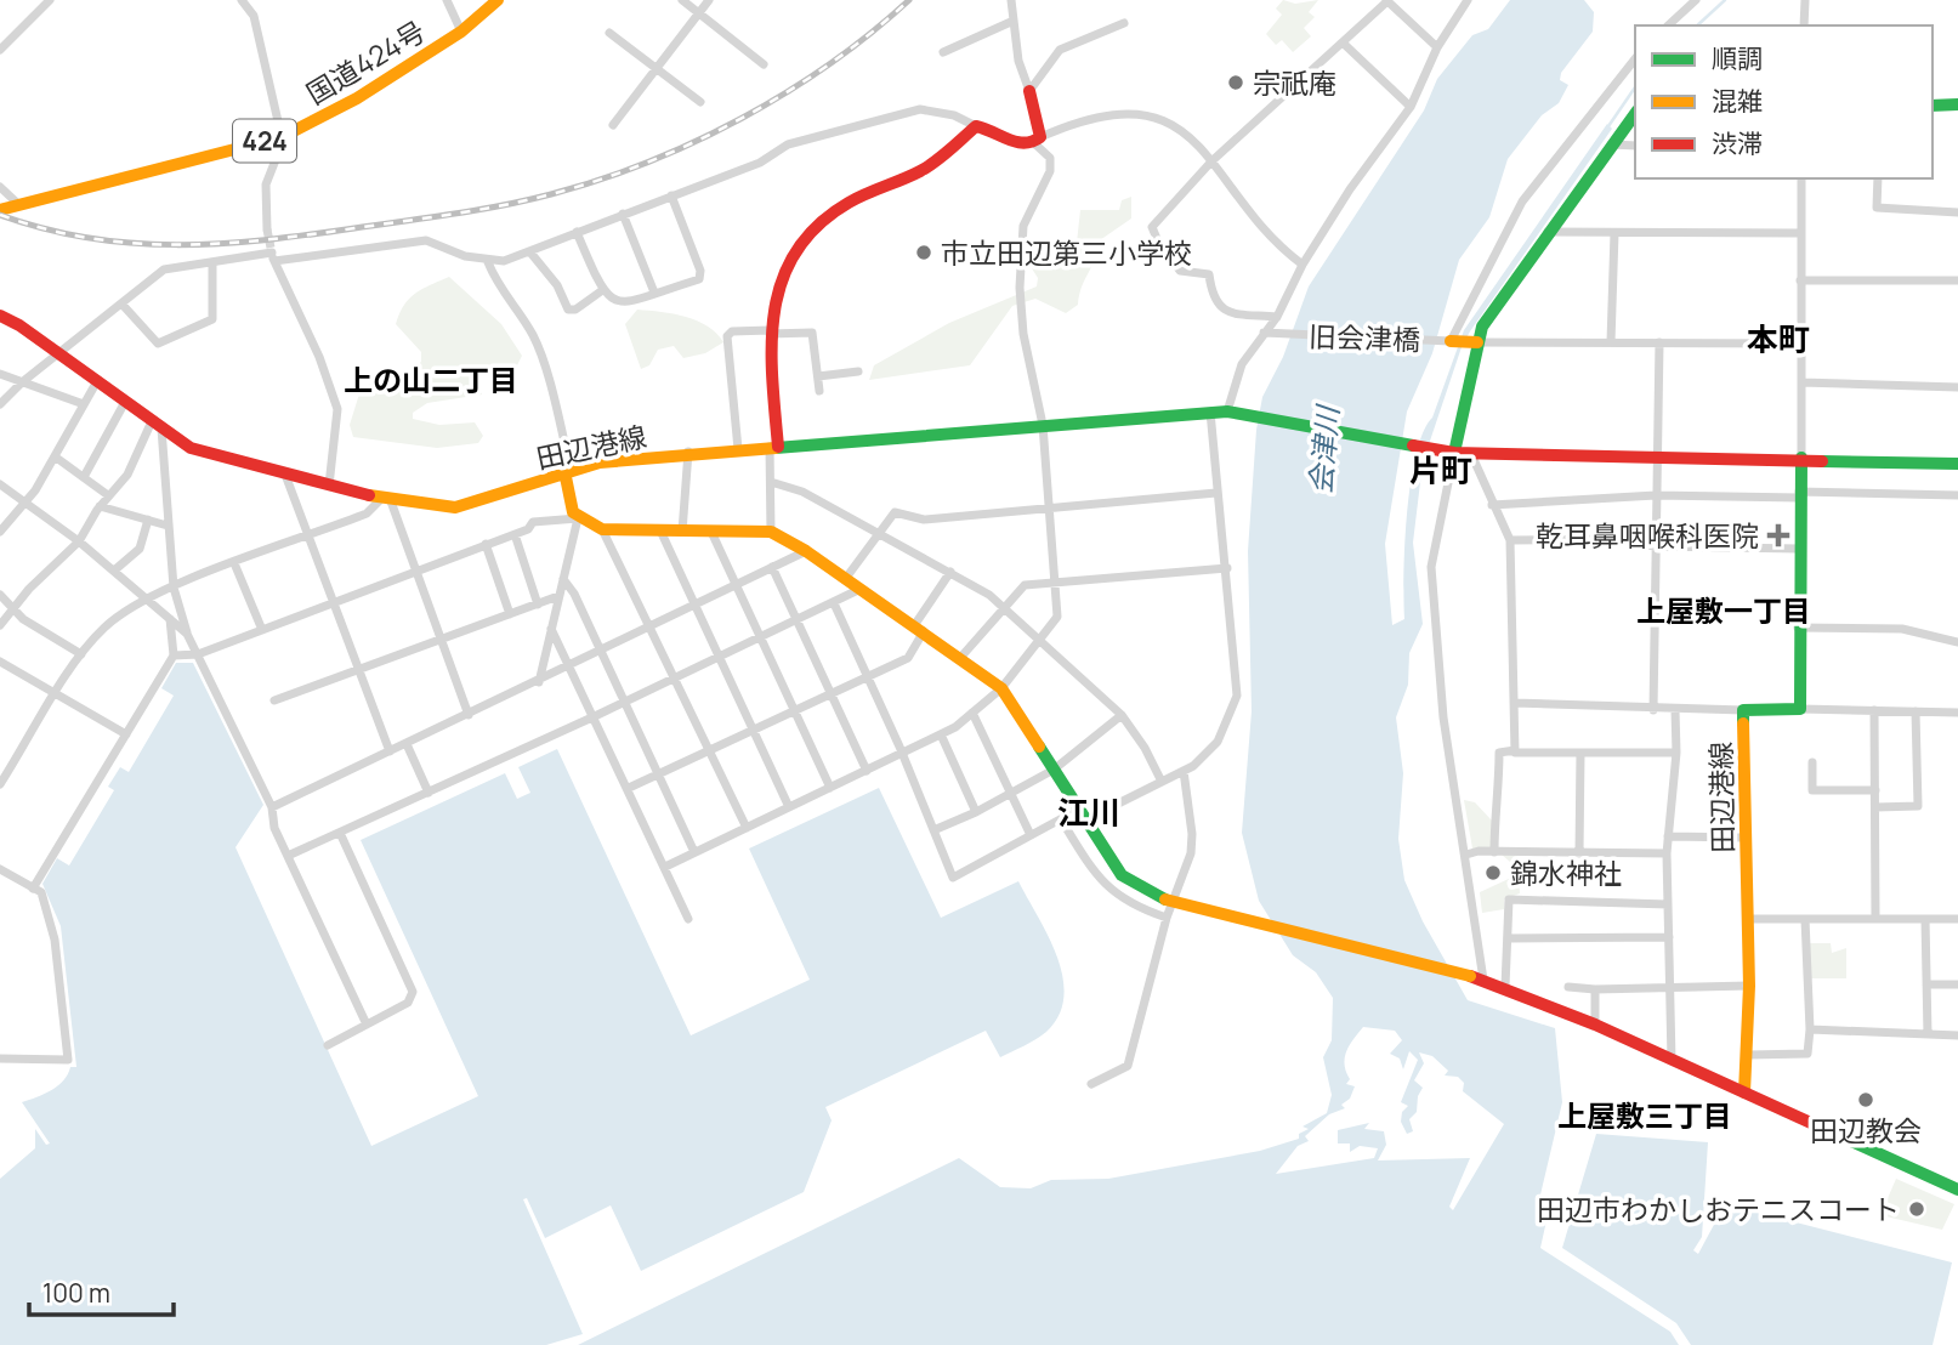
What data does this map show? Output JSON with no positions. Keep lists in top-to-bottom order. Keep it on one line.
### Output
{"streets":{"main road":["国道424号","424","田辺港線"],"street":["旧会津橋"]},"districts":["本町","上の山二丁目","片町","上屋敷一丁目","江川","上屋敷三丁目"],"water":["会津川"],"places":{"other":["宗祇庵","市立田辺第三小学校","錦水神社","田辺教会","田辺市わかしおテニスコート"],"health":["乾耳鼻咽喉科医院"]},"legend":["順調","混雑","渋滞"],"scale_bar":"100 m"}
